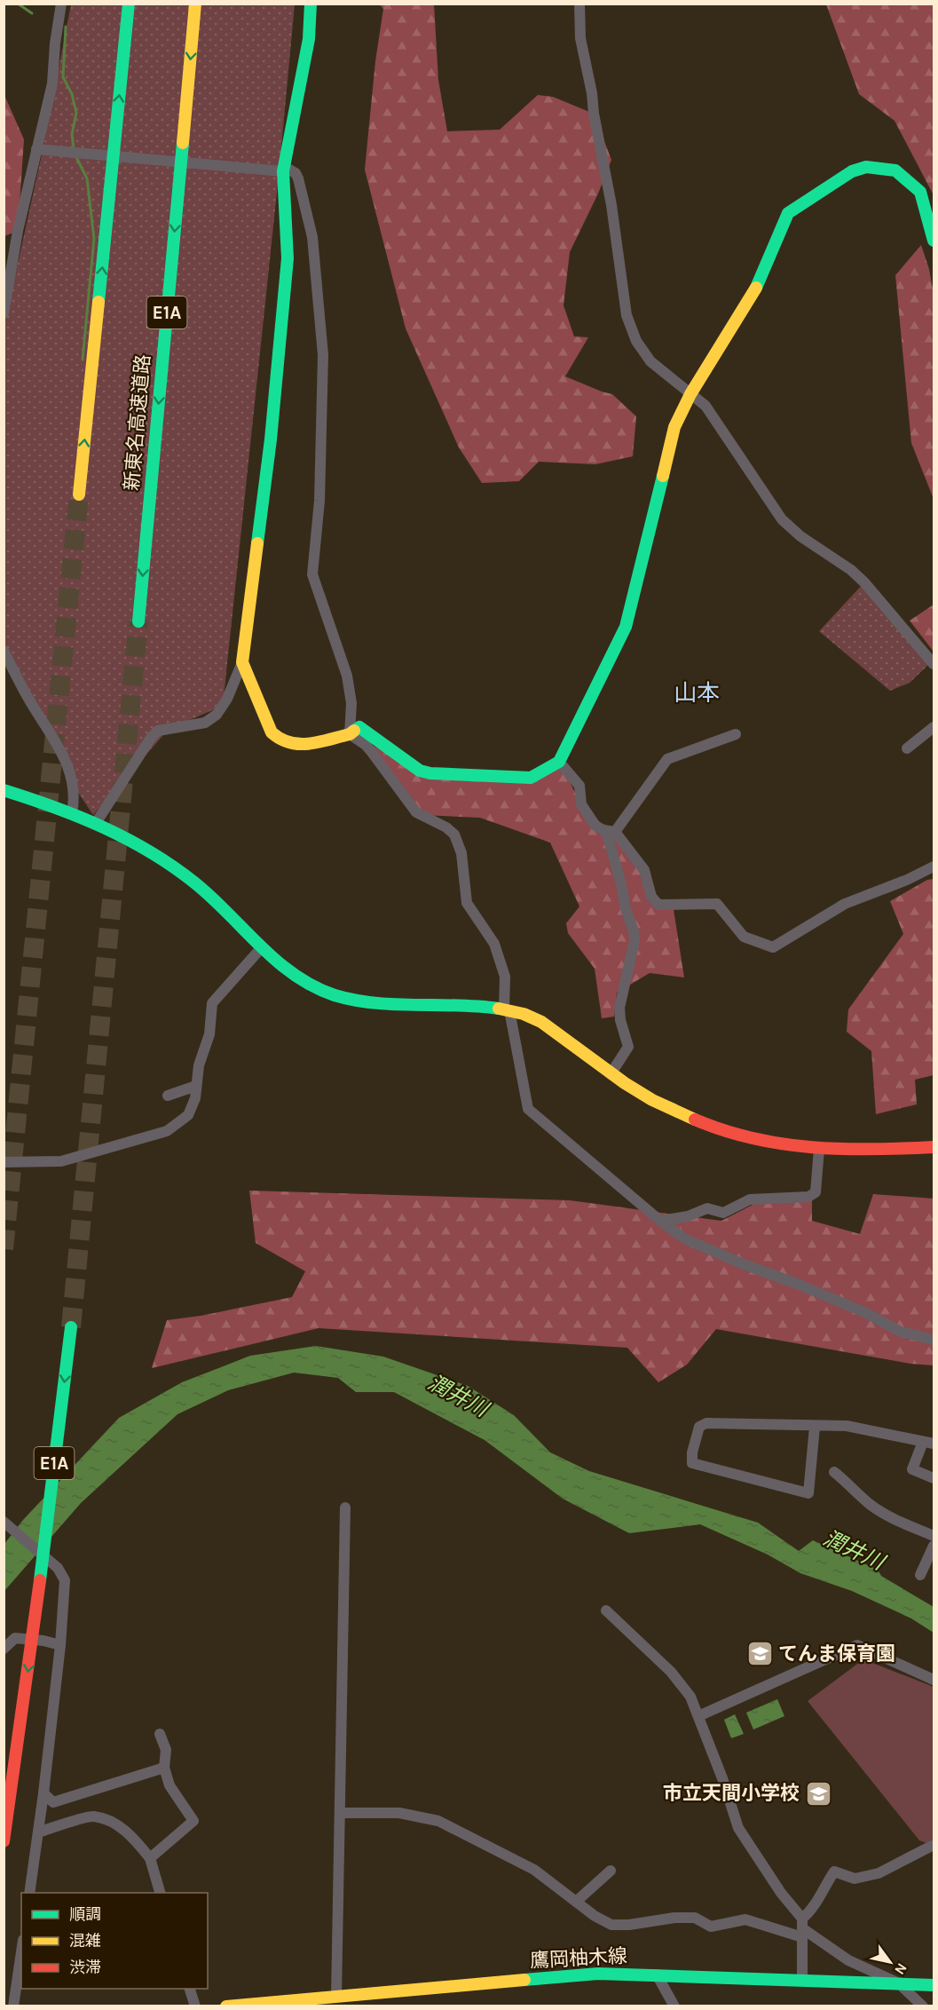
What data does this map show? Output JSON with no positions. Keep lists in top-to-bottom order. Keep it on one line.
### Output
{"streets":{"main road":["E1A","新東名高速道路","鷹岡柚木線"]},"districts":["山本"],"water":["潤井川"],"places":{"school or university":["てんま保育園","市立天間小学校"]},"legend":["順調","混雑","渋滞"],"north":"bottom right"}
